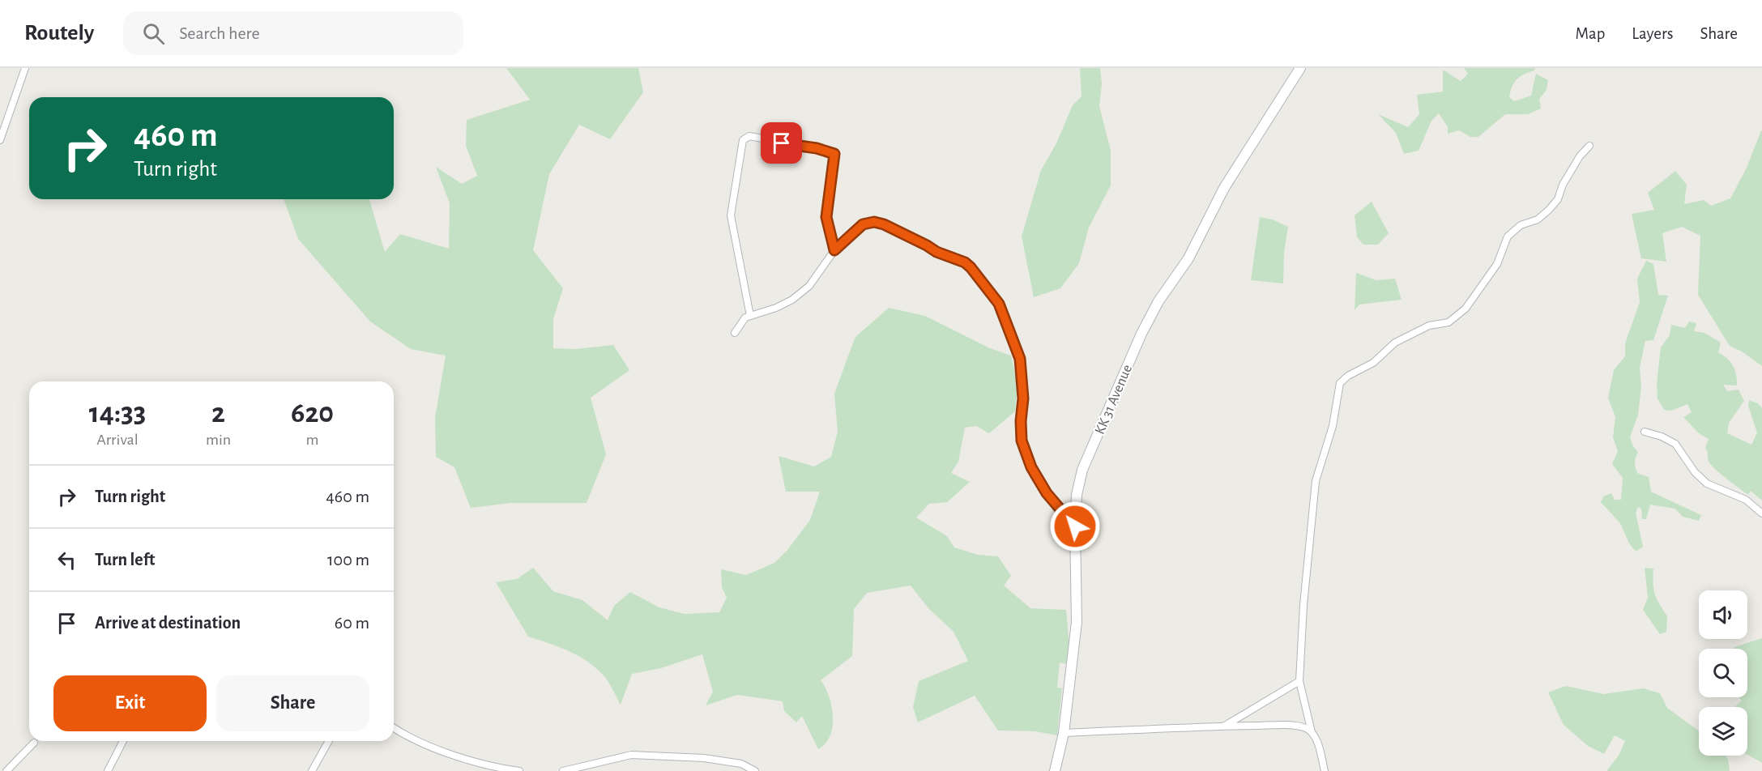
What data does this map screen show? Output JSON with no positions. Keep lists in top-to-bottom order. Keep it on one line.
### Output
{"streets":{"main road":["KK 31 Avenue"]},"page":{"header":"Routely","search":"Search here","nav":["Map","Layers","Share"],"turn":["460 m","Turn right"],"eta":["14:33","Arrival","2","min","620","m"],"list":[{"name":"Turn right","value":"460 m"},{"name":"Turn left","value":"100 m"},{"name":"Arrive at destination","value":"60 m"}],"buttons":["Exit","Share"]}}
